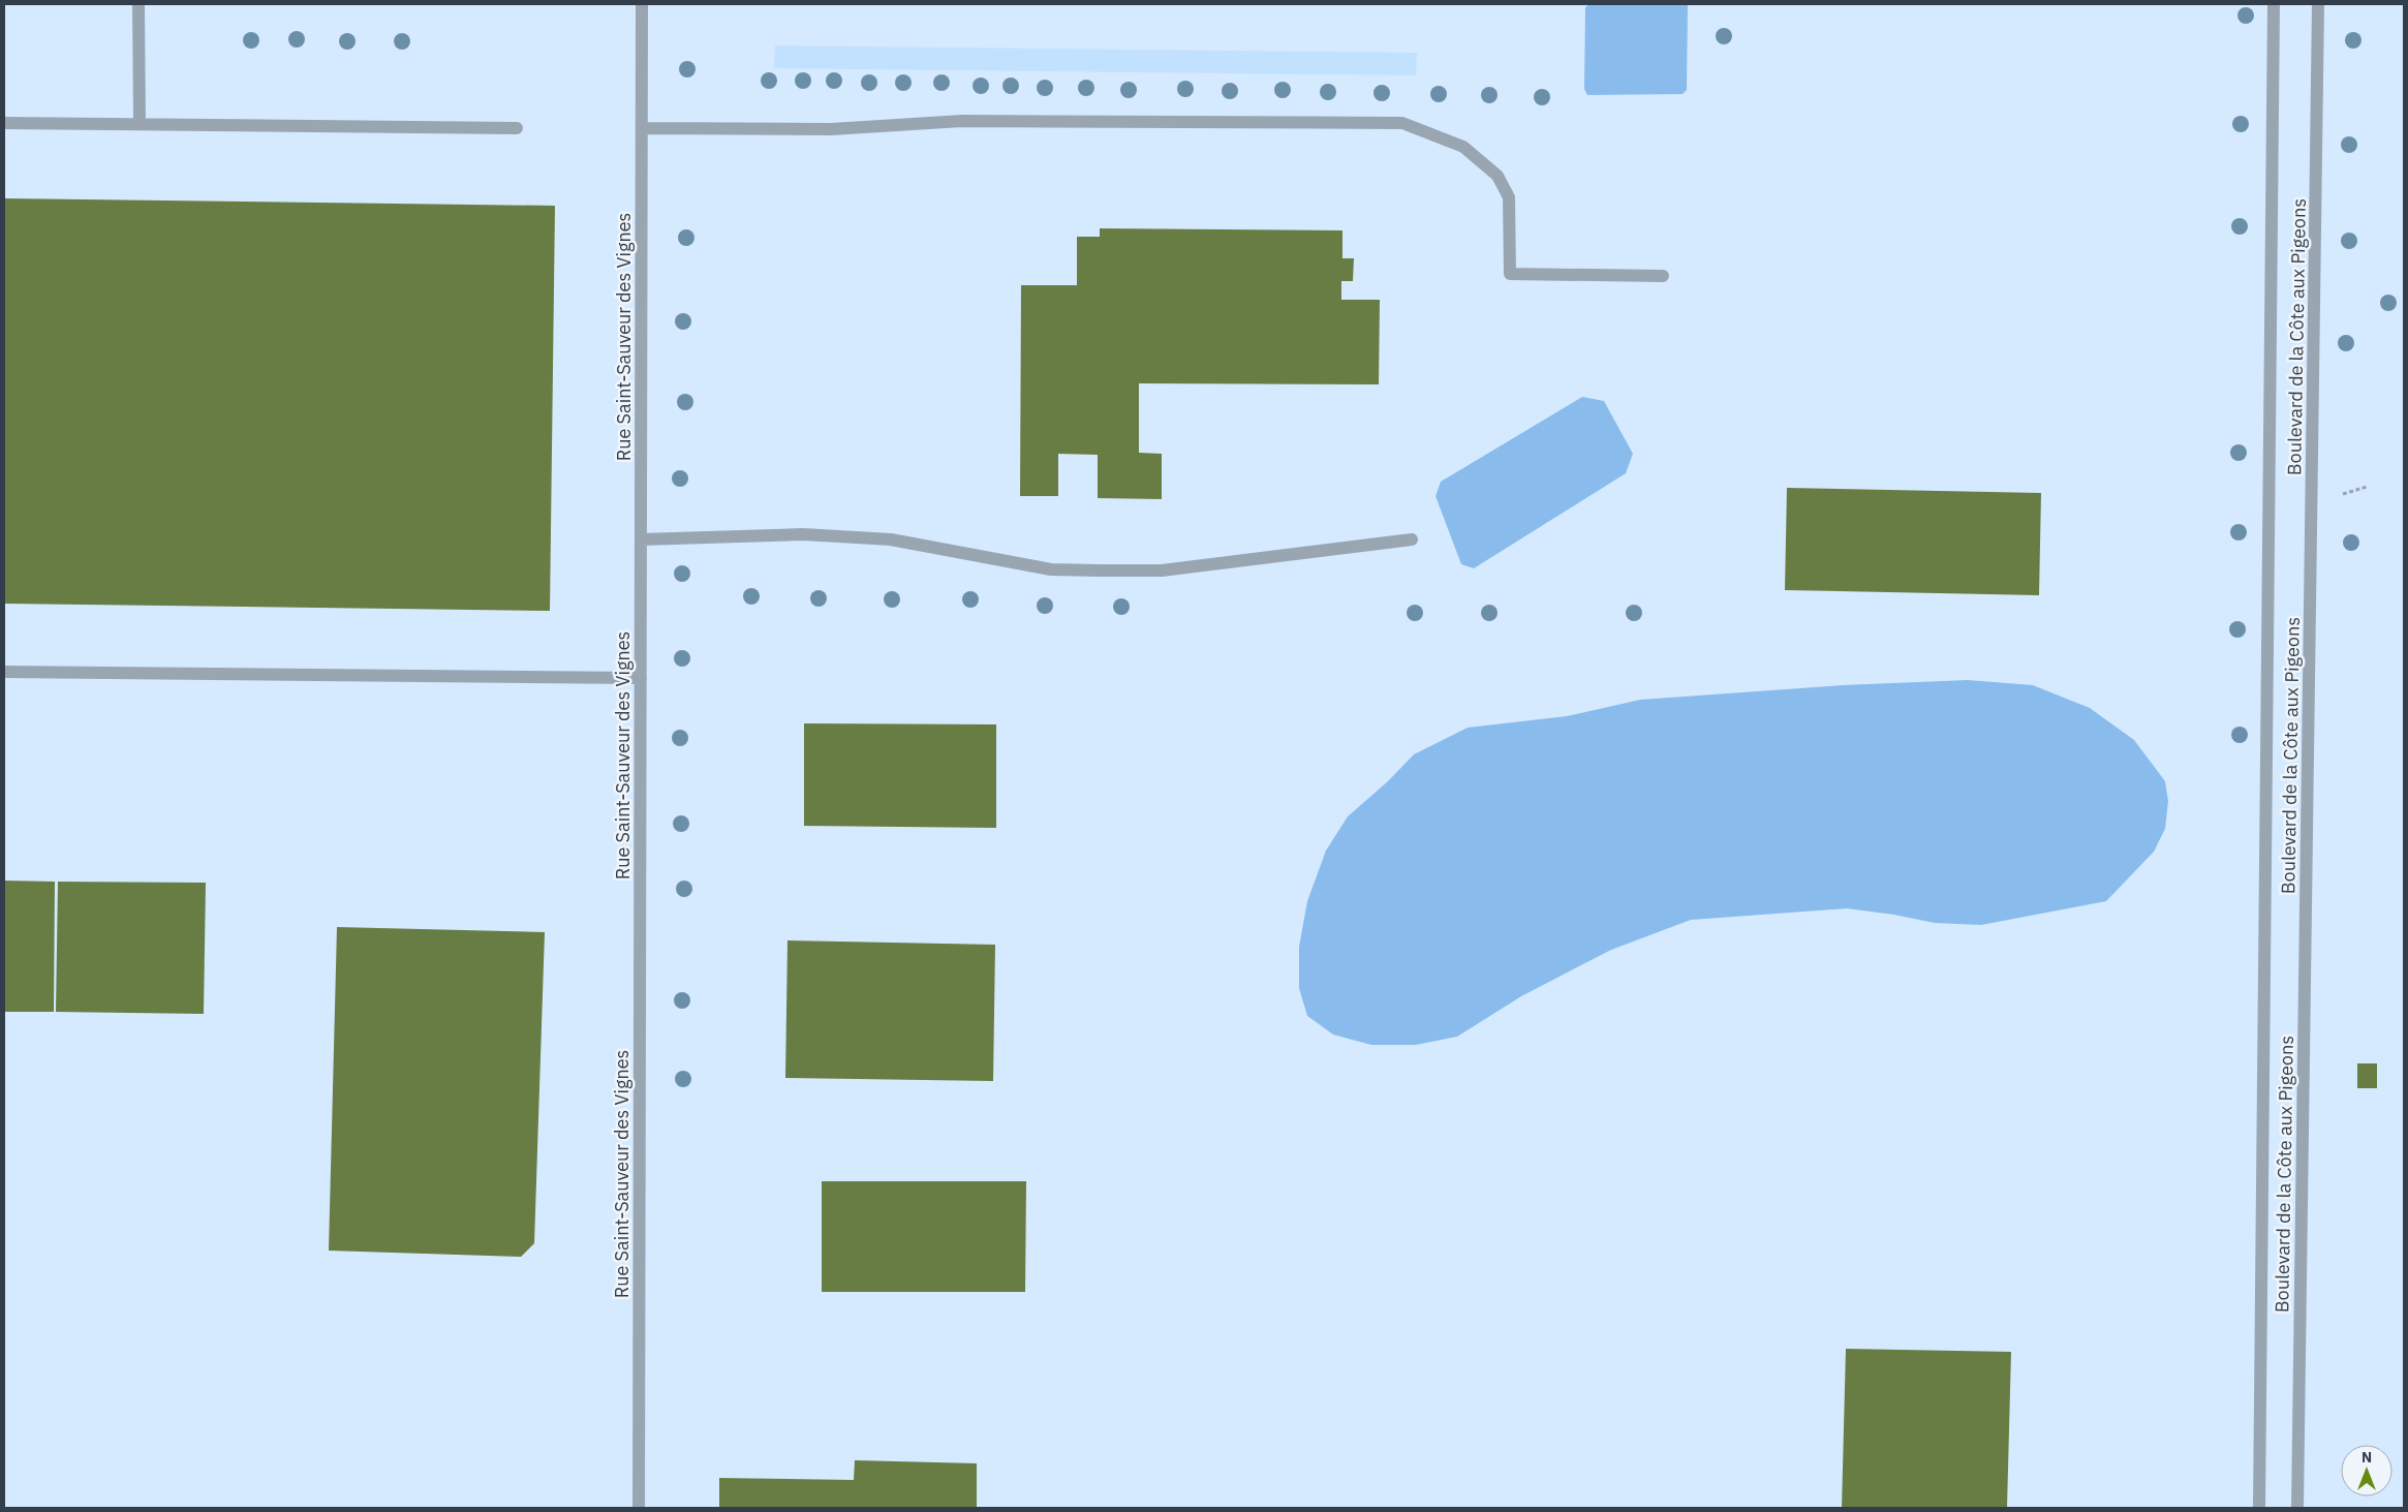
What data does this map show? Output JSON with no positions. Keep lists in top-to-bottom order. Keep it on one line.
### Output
{"streets":{"street":["Rue Saint-Sauveur des Vignes","Boulevard de la Côte aux Pigeons"]},"north":"top"}
